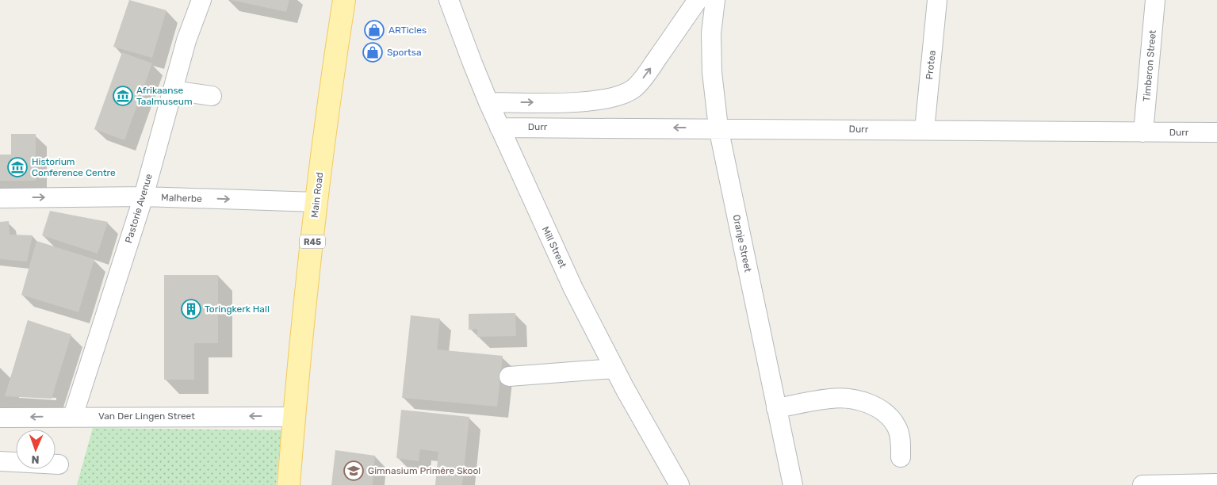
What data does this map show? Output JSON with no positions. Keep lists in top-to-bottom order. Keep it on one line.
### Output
{"streets":{"main road":["Main Road","R45"],"street":["Protea","Timberon Street","Durr","Malherbe","Pastorie Avenue","Oranje Street","Mill Street","Van Der Lingen Street"]},"crossings":[["Protea","Durr"],["Timberon Street","Durr"],["Durr","Oranje Street"],["Durr","Mill Street"],["Main Road","Malherbe"],["Main Road","Van Der Lingen Street"],["Malherbe","Pastorie Avenue"],["Pastorie Avenue","Van Der Lingen Street"]],"one_way":["Malherbe","Van Der Lingen Street"],"places":{"shop":["ARTicles","Sportsa"],"museum":["Afrikaanse Taalmuseum","Historium Conference Centre"],"building":["Toringkerk Hall"],"school or university":["Gimnasium Primêre Skool"]},"north":"bottom"}
